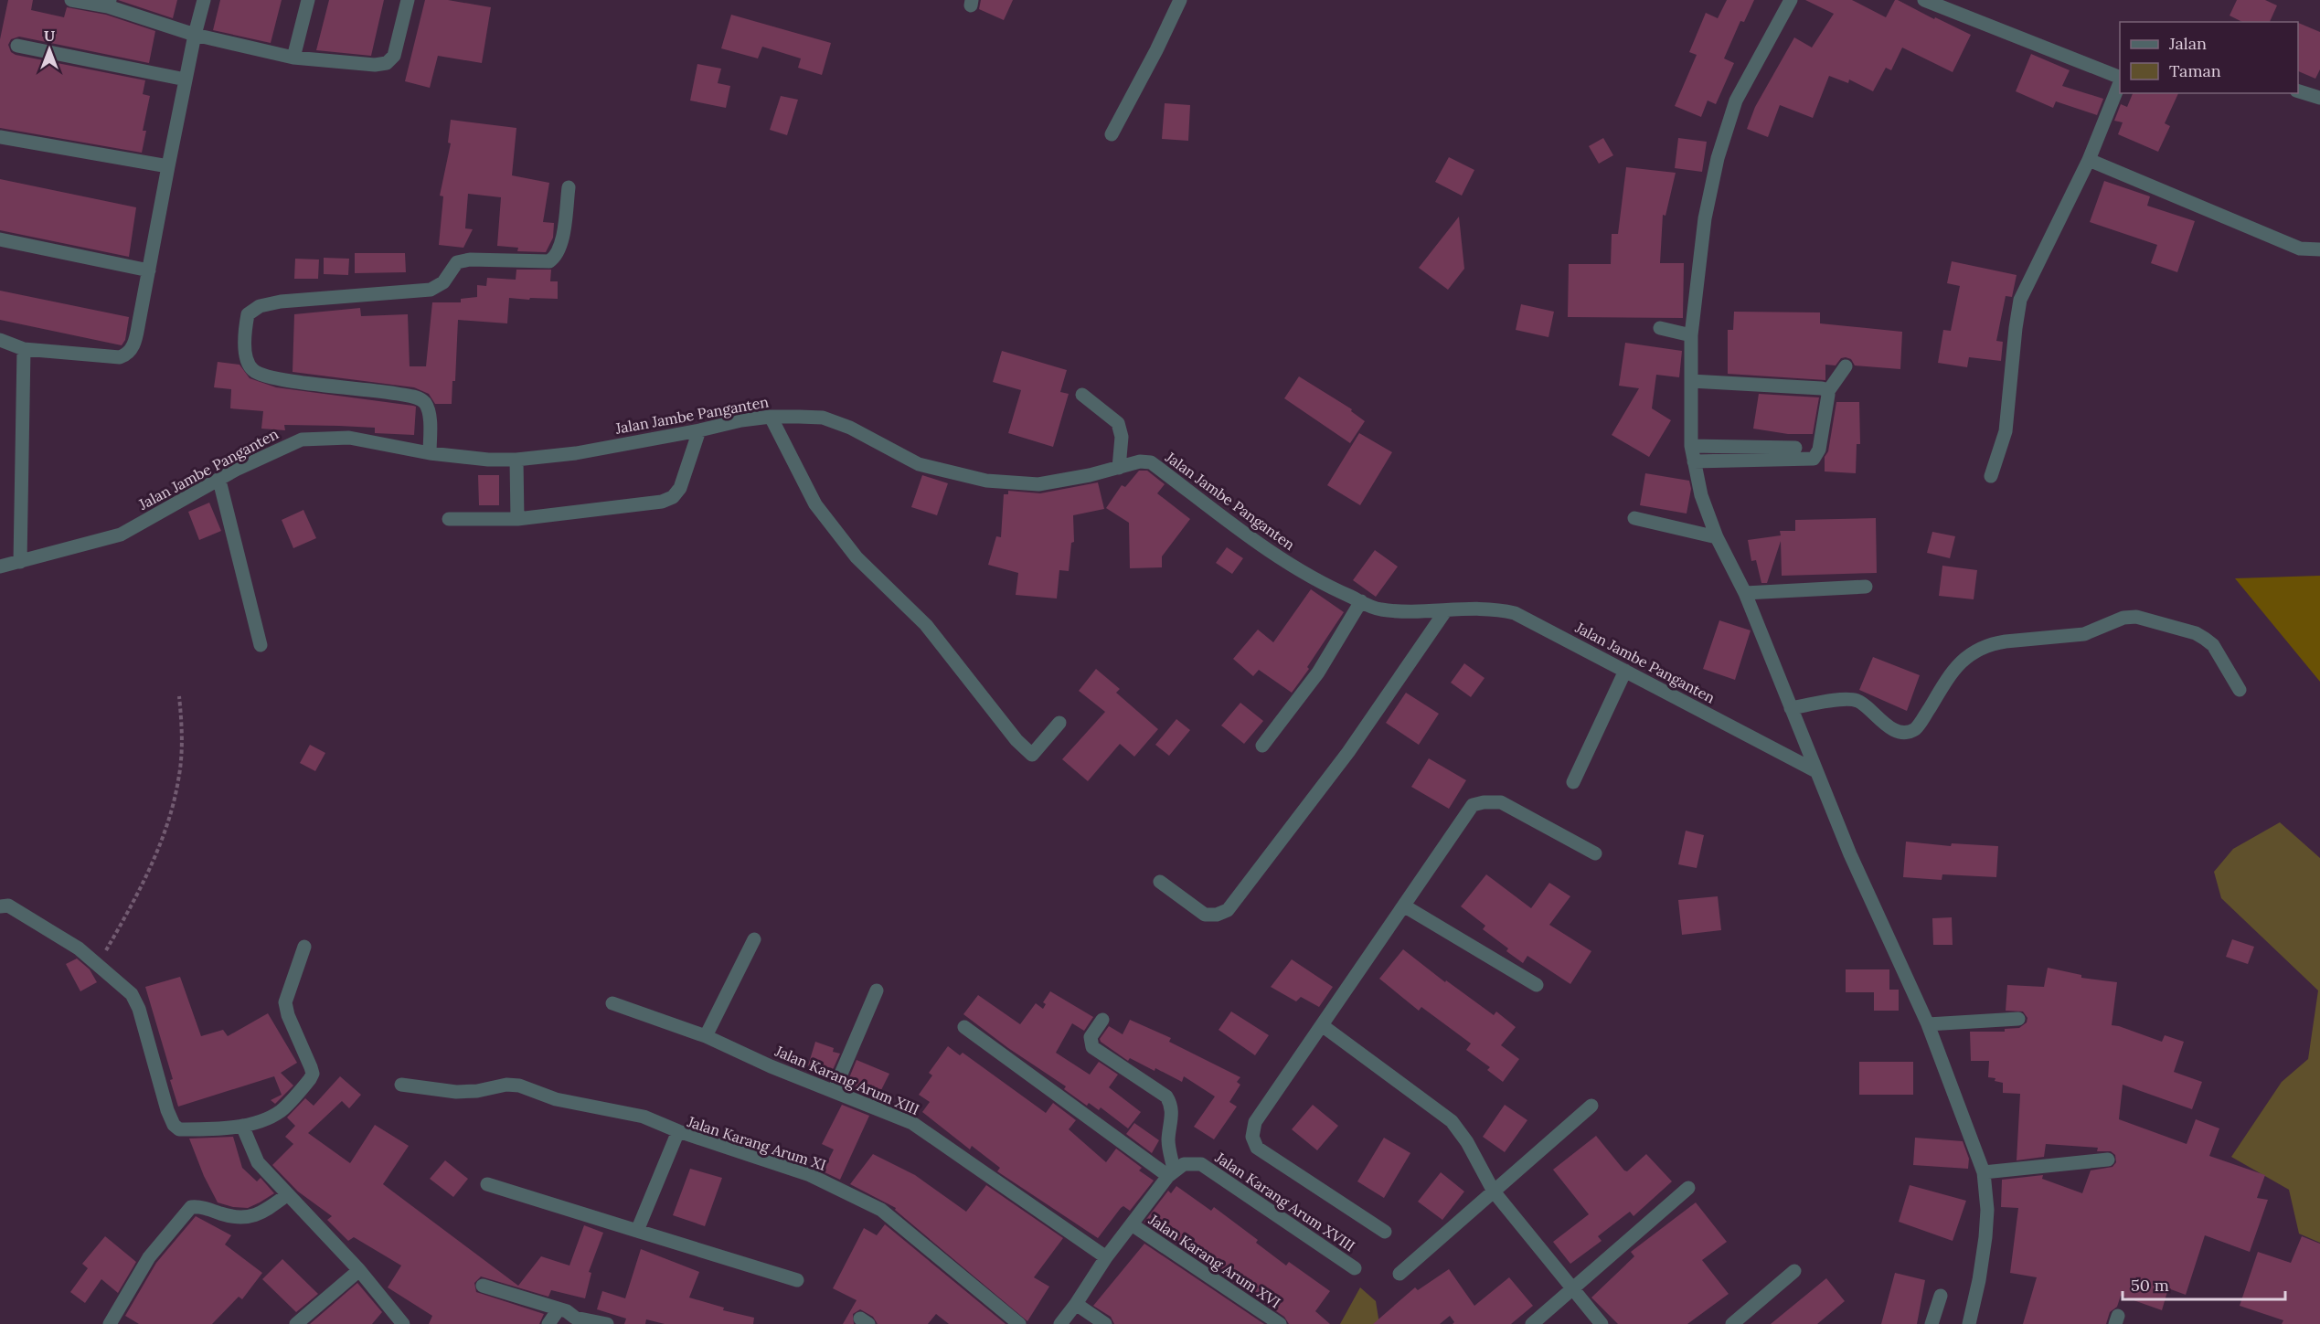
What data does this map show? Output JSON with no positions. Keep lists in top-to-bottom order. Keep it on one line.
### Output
{"streets":{"street":["Jalan Jambe Panganten","Jalan Karang Arum XIII","Jalan Karang Arum XI","Jalan Karang Arum XVIII","Jalan Karang Arum XVI"]},"legend":["Jalan","Taman"],"scale_bar":"50 m","north":"top"}
